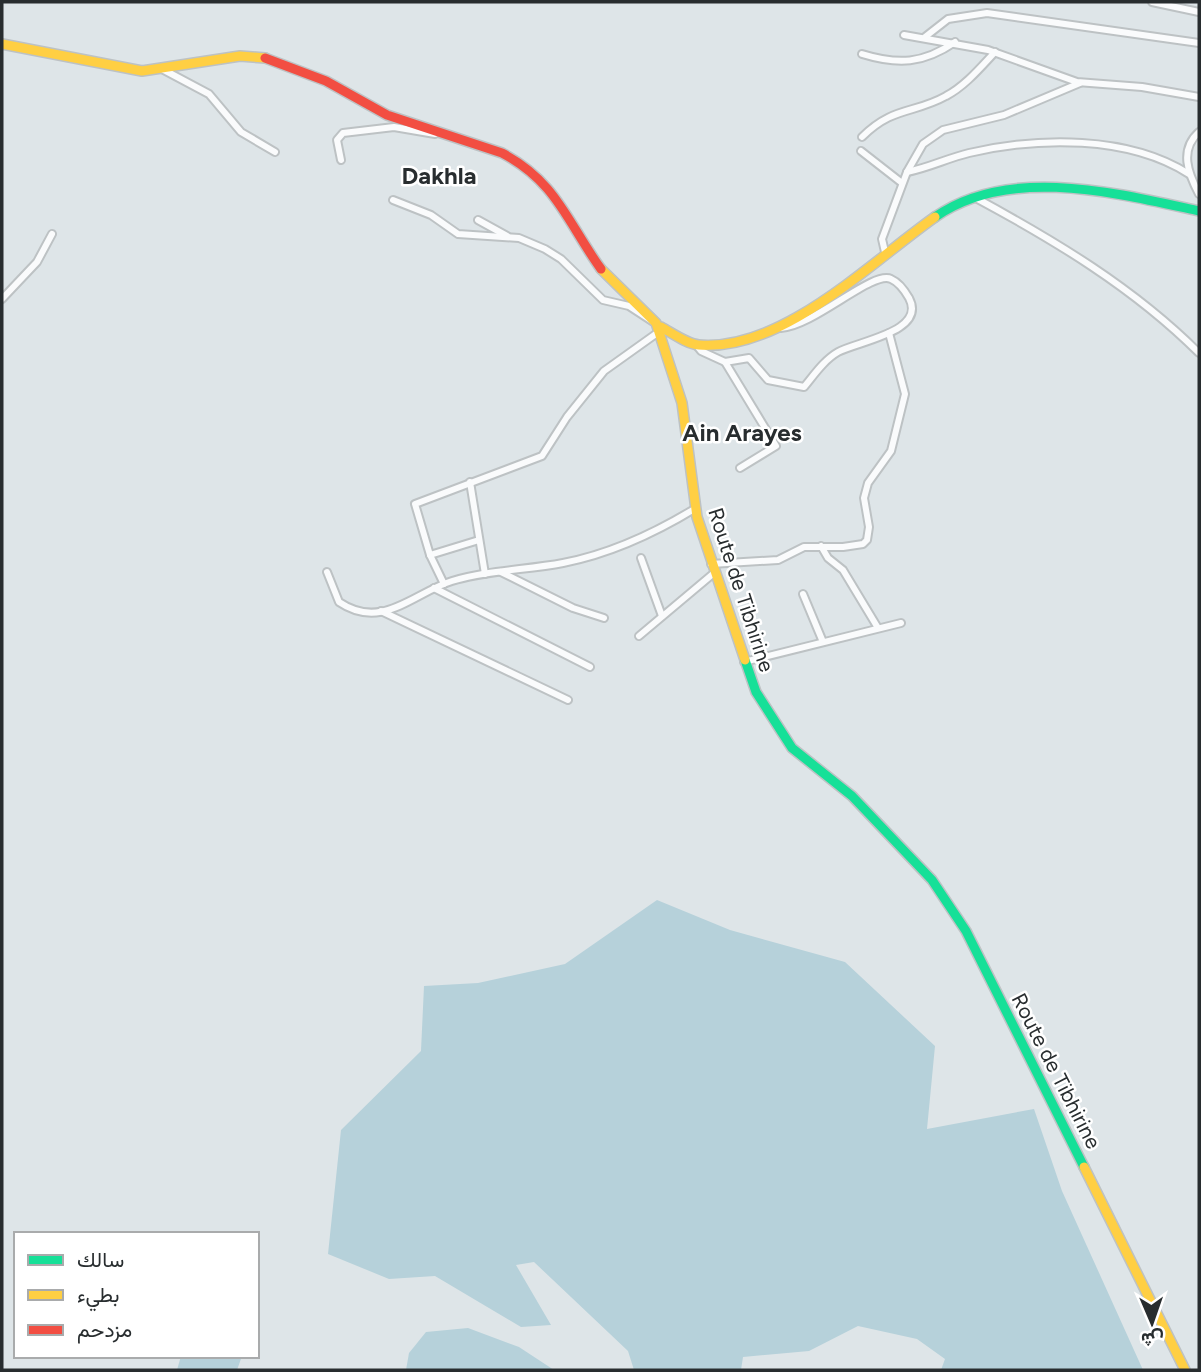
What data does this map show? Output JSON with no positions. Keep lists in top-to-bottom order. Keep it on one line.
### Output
{"streets":{"street":["Route de Tibhirine"]},"districts":["Dakhla","Ain Arayes"],"legend":["سالك","بطيء","مزدحم"],"north":"bottom"}
